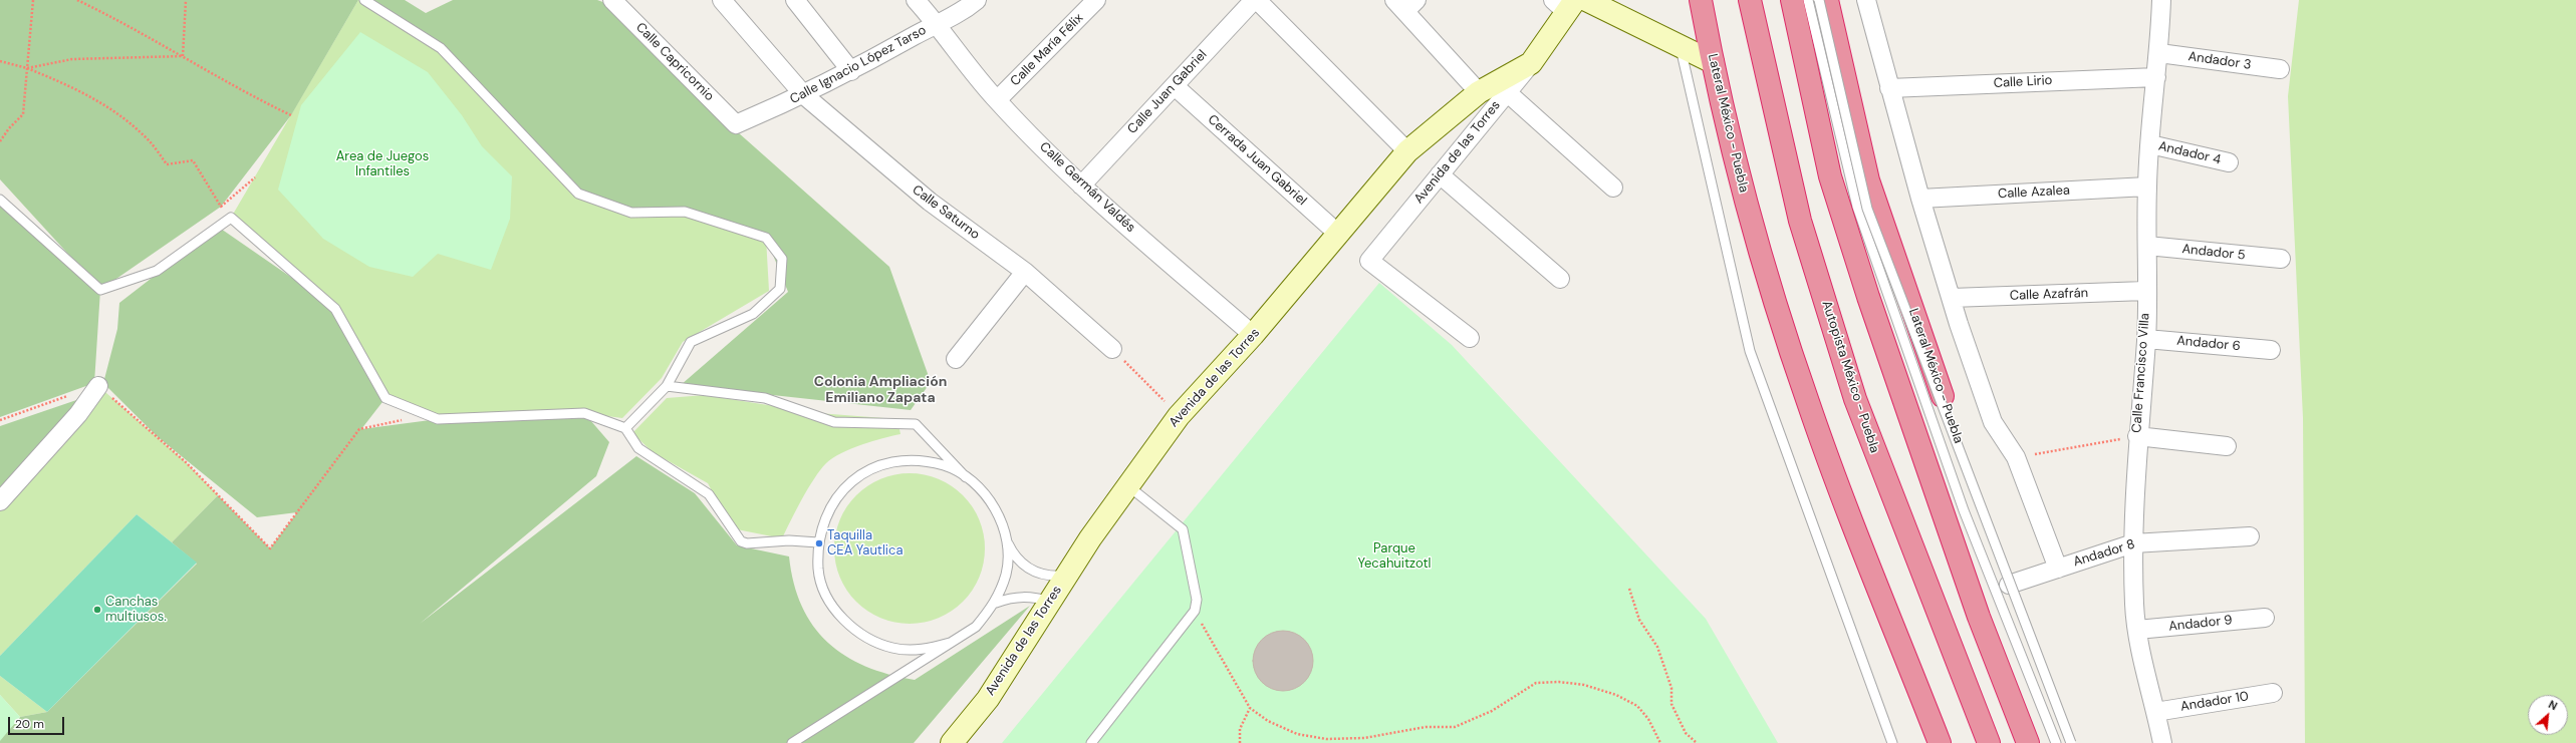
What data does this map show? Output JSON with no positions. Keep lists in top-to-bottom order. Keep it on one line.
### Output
{"streets":{"highway":["Lateral México - Puebla","Autopista México - Puebla"],"street":["Calle María Félix","Andador 3","Calle Capricornio","Calle Ignacio López Tarso","Calle Lirio","Calle Juan Gabriel","Avenida de las Torres","Andador 4","Cerrada Juan Gabriel","Calle Germán Valdés","Calle Azalea","Calle Saturno","Andador 5","Calle Azafrán","Andador 6","Calle Francisco Villa","Andador 8","Andador 9","Andador 10"]},"crossings":[["Calle María Félix","Calle Germán Valdés"],["Andador 3","Calle Francisco Villa"],["Calle Capricornio","Calle Ignacio López Tarso"],["Calle Ignacio López Tarso","Calle Germán Valdés"],["Calle Ignacio López Tarso","Calle Saturno"],["Calle Lirio","Calle Francisco Villa"],["Calle Juan Gabriel","Cerrada Juan Gabriel"],["Calle Juan Gabriel","Calle Germán Valdés"],["Lateral México - Puebla","Andador 8"],["Avenida de las Torres","Cerrada Juan Gabriel"],["Avenida de las Torres","Calle Germán Valdés"],["Andador 4","Calle Francisco Villa"],["Calle Azalea","Calle Francisco Villa"],["Andador 5","Calle Francisco Villa"],["Calle Azafrán","Calle Francisco Villa"],["Andador 6","Calle Francisco Villa"],["Calle Francisco Villa","Andador 8"],["Calle Francisco Villa","Andador 9"],["Calle Francisco Villa","Andador 10"]],"districts":["Colonia Ampliación Emiliano Zapata"],"parks":["Area de Juegos Infantiles","Parque Yecahuitzotl"],"places":["Taquilla CEA Yautlica","Canchas multiusos."],"scale_bar":"20 m","north":"top right"}
